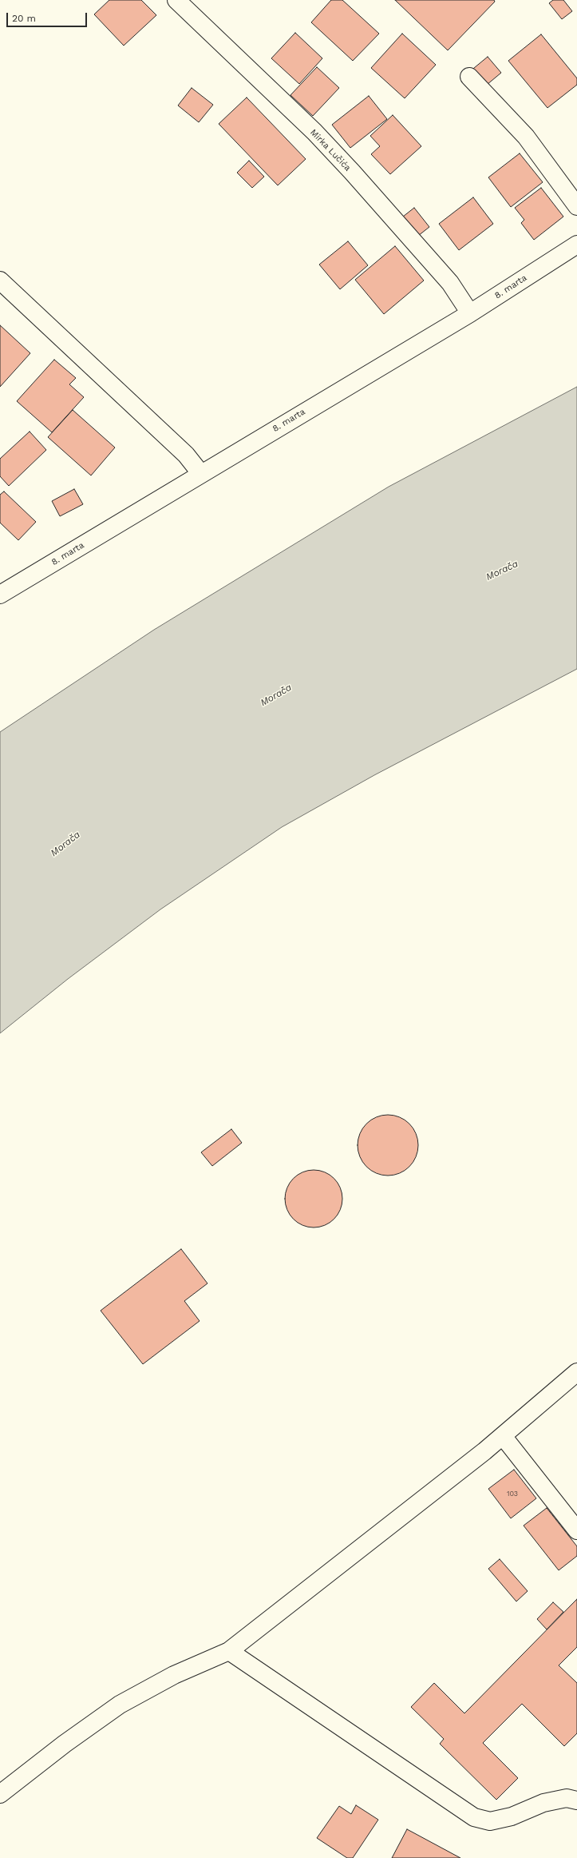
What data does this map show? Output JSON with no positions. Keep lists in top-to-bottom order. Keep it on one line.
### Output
{"streets":{"street":["Mirka Lučića","8. marta"]},"crossings":[["Mirka Lučića","8. marta"]],"water":["Morača"],"house_numbers":["103"],"scale_bar":"20 m"}
